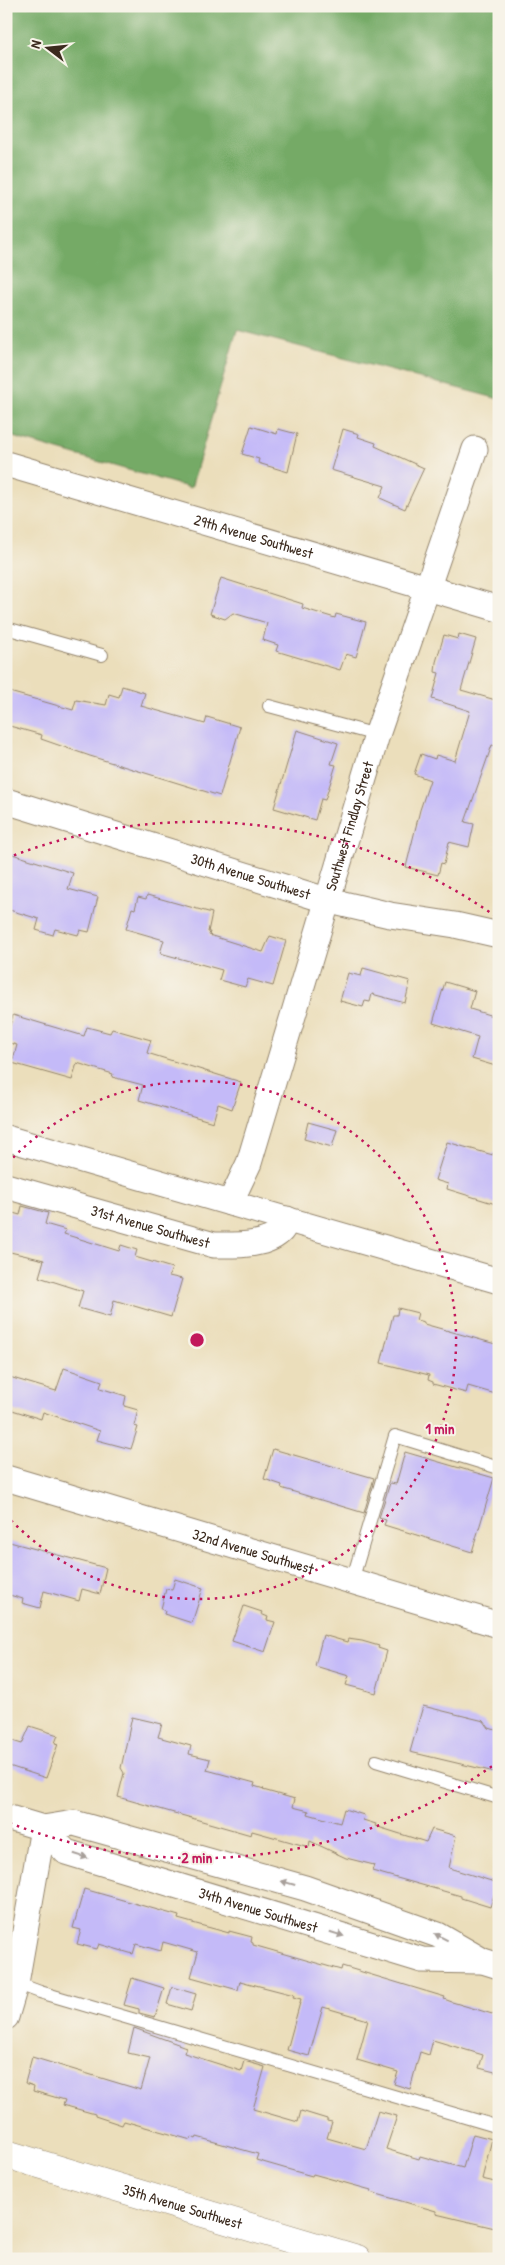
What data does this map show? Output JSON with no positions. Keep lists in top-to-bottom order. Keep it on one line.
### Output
{"streets":{"main road":["35th Avenue Southwest"],"street":["29th Avenue Southwest","Southwest Findlay Street","30th Avenue Southwest","31st Avenue Southwest","32nd Avenue Southwest","34th Avenue Southwest"]},"crossings":[["29th Avenue Southwest","Southwest Findlay Street"],["Southwest Findlay Street","30th Avenue Southwest"]],"north":"left","rings":["1 min","2 min"]}
